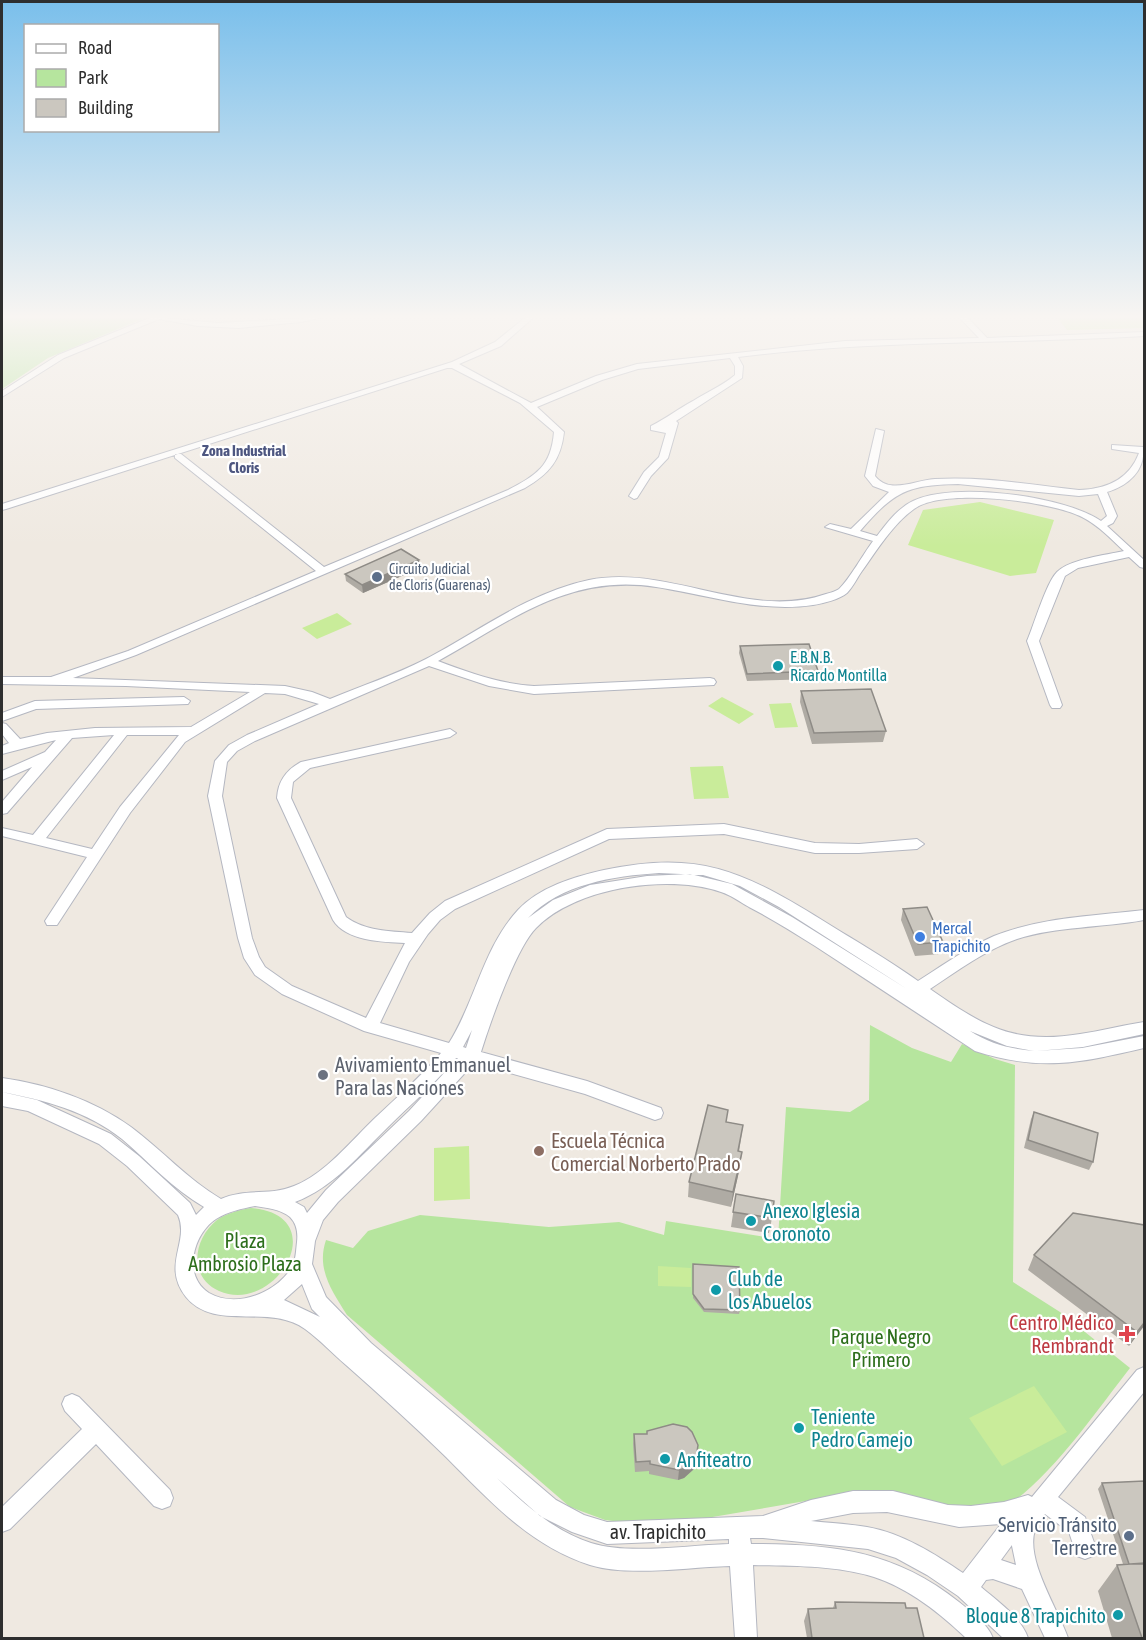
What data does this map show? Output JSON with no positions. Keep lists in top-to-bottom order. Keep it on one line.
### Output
{"streets":{"street":["av. Trapichito"]},"districts":["Zona Industrial Cloris"],"parks":["Plaza Ambrosio Plaza","Parque Negro Primero"],"places":{"other":["Circuito Judicial de Cloris (Guarenas)","E.B.N.B. Ricardo Montilla","Mercal Trapichito","Avivamiento Emmanuel Para las Naciones","Escuela Técnica Comercial Norberto Prado","Anexo Iglesia Coronoto","Club de los Abuelos","Teniente Pedro Camejo","Anfiteatro","Servicio Tránsito Terrestre","Bloque 8 Trapichito"],"health":["Centro Médico Rembrandt"]},"legend":["Road","Park","Building"]}
